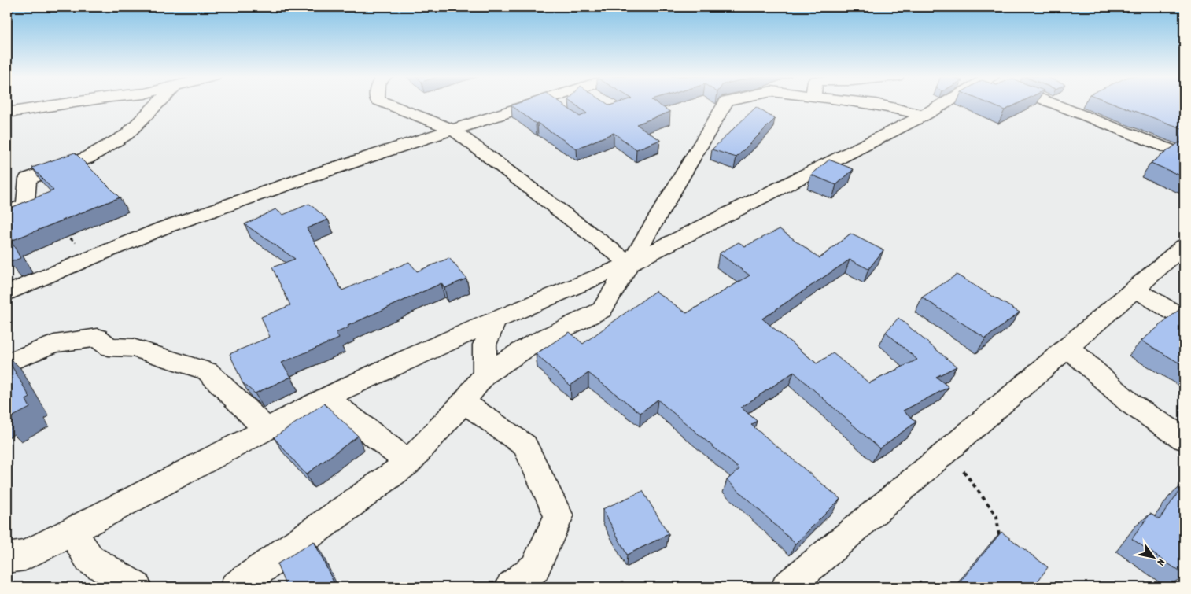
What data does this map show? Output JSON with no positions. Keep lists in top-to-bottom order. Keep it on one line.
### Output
{"north":"bottom right"}
